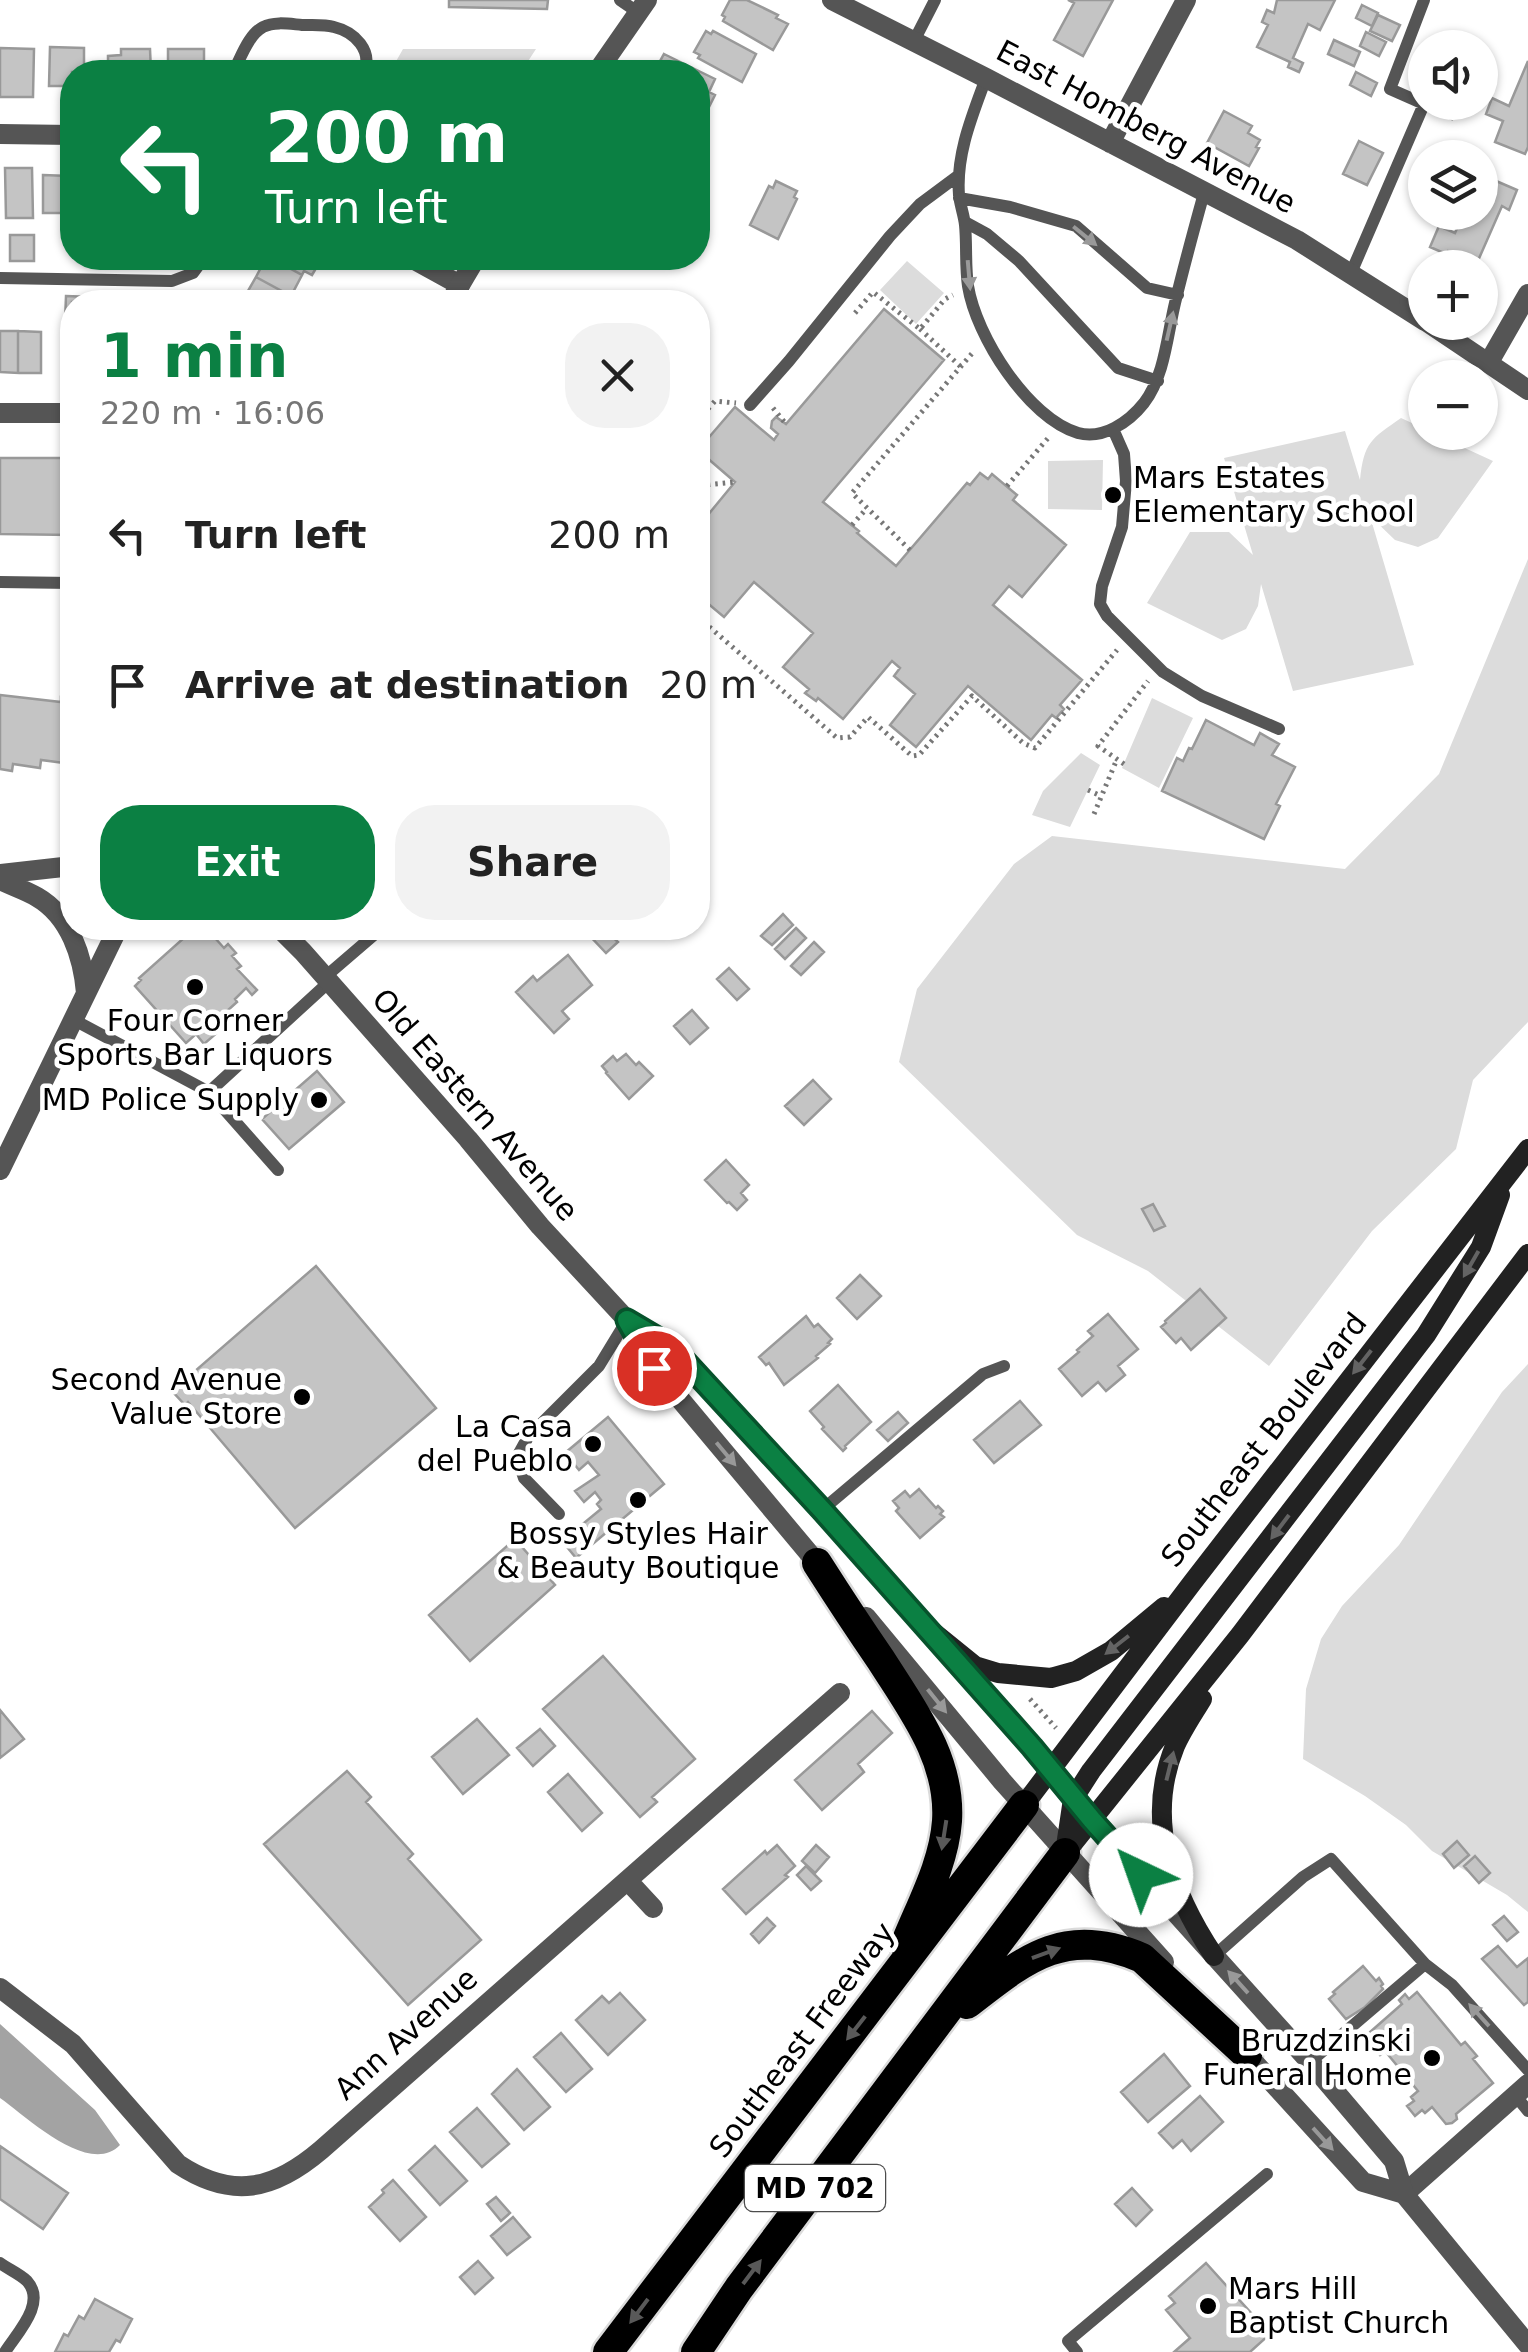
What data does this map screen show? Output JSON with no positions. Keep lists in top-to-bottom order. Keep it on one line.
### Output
{"streets":{"highway":["Southeast Freeway","MD 702"],"main road":["Southeast Boulevard"],"street":["East Homberg Avenue","Old Eastern Avenue","Ann Avenue"]},"crossings":[["Old Eastern Avenue","Southeast Boulevard"],["Old Eastern Avenue","Southeast Freeway"],["Old Eastern Avenue","MD 702"],["Southeast Boulevard","Southeast Freeway"]],"one_way":["Southeast Freeway"],"places":["Mars Estates Elementary School","Four Corner Sports Bar Liquors","MD Police Supply","Second Avenue Value Store","La Casa del Pueblo","Bossy Styles Hair & Beauty Boutique","Bruzdzinski Funeral Home","Mars Hill Baptist Church"],"page":{"map_buttons":["+","−"],"turn":["200 m","Turn left"],"heading":["1 min","220 m · 16:06"],"list":[{"name":"Turn left","value":"200 m"},{"name":"Arrive at destination","value":"20 m"}],"buttons":["Exit","Share"]}}
